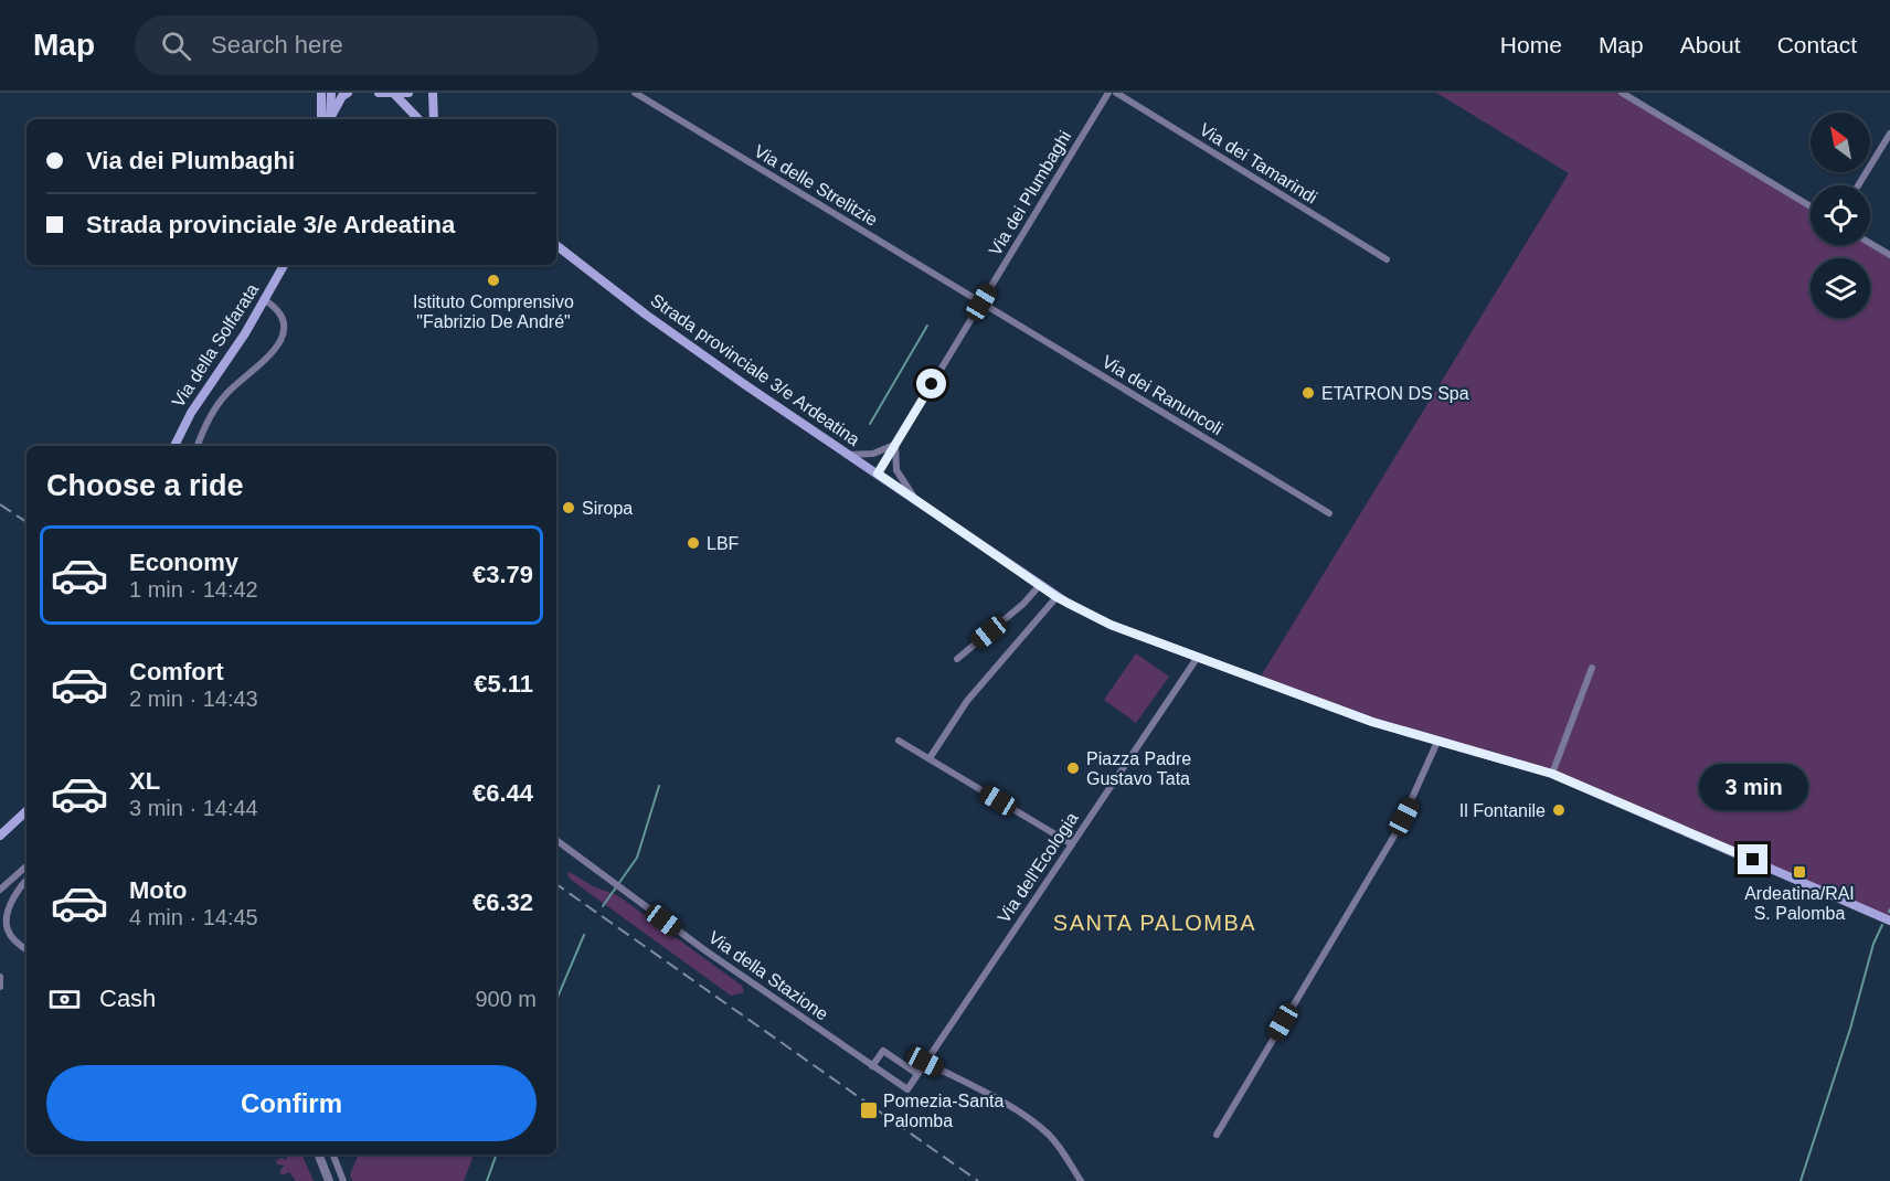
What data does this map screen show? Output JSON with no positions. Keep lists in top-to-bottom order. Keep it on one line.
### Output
{"streets":{"main road":["Via della Solfarata","Strada provinciale 3/e Ardeatina"],"street":["Via dei Tamarindi","Via delle Strelitzie","Via dei Plumbaghi","Via dei Ranuncoli","Via dell'Ecologia","Via della Stazione"]},"crossings":[["Via delle Strelitzie","Via dei Plumbaghi"],["Via delle Strelitzie","Via dei Ranuncoli"],["Via dei Plumbaghi","Strada provinciale 3/e Ardeatina"],["Via dei Plumbaghi","Via dei Ranuncoli"],["Strada provinciale 3/e Ardeatina","Via dell'Ecologia"]],"districts":["SANTA PALOMBA"],"places":{"other":["Istituto Comprensivo \"Fabrizio De André\"","ETATRON DS Spa","Siropa","LBF","Piazza Padre Gustavo Tata","Il Fontanile"],"transit":["Ardeatina/RAI S. Palomba","Pomezia-Santa Palomba"]},"north":"top left","page":{"header":"Map","search":"Search here","nav":["Home","Map","About","Contact"],"banner":["Via dei Plumbaghi","Strada provinciale 3/e Ardeatina"],"heading":"Choose a ride","list":[{"name":"Economy","note":"1 min · 14:42","value":"€3.79"},{"name":"Comfort","note":"2 min · 14:43","value":"€5.11"},{"name":"XL","note":"3 min · 14:44","value":"€6.44"},{"name":"Moto","note":"4 min · 14:45","value":"€6.32"}],"bubble":"3 min","pay":["Cash","900 m"],"buttons":"Confirm"}}
